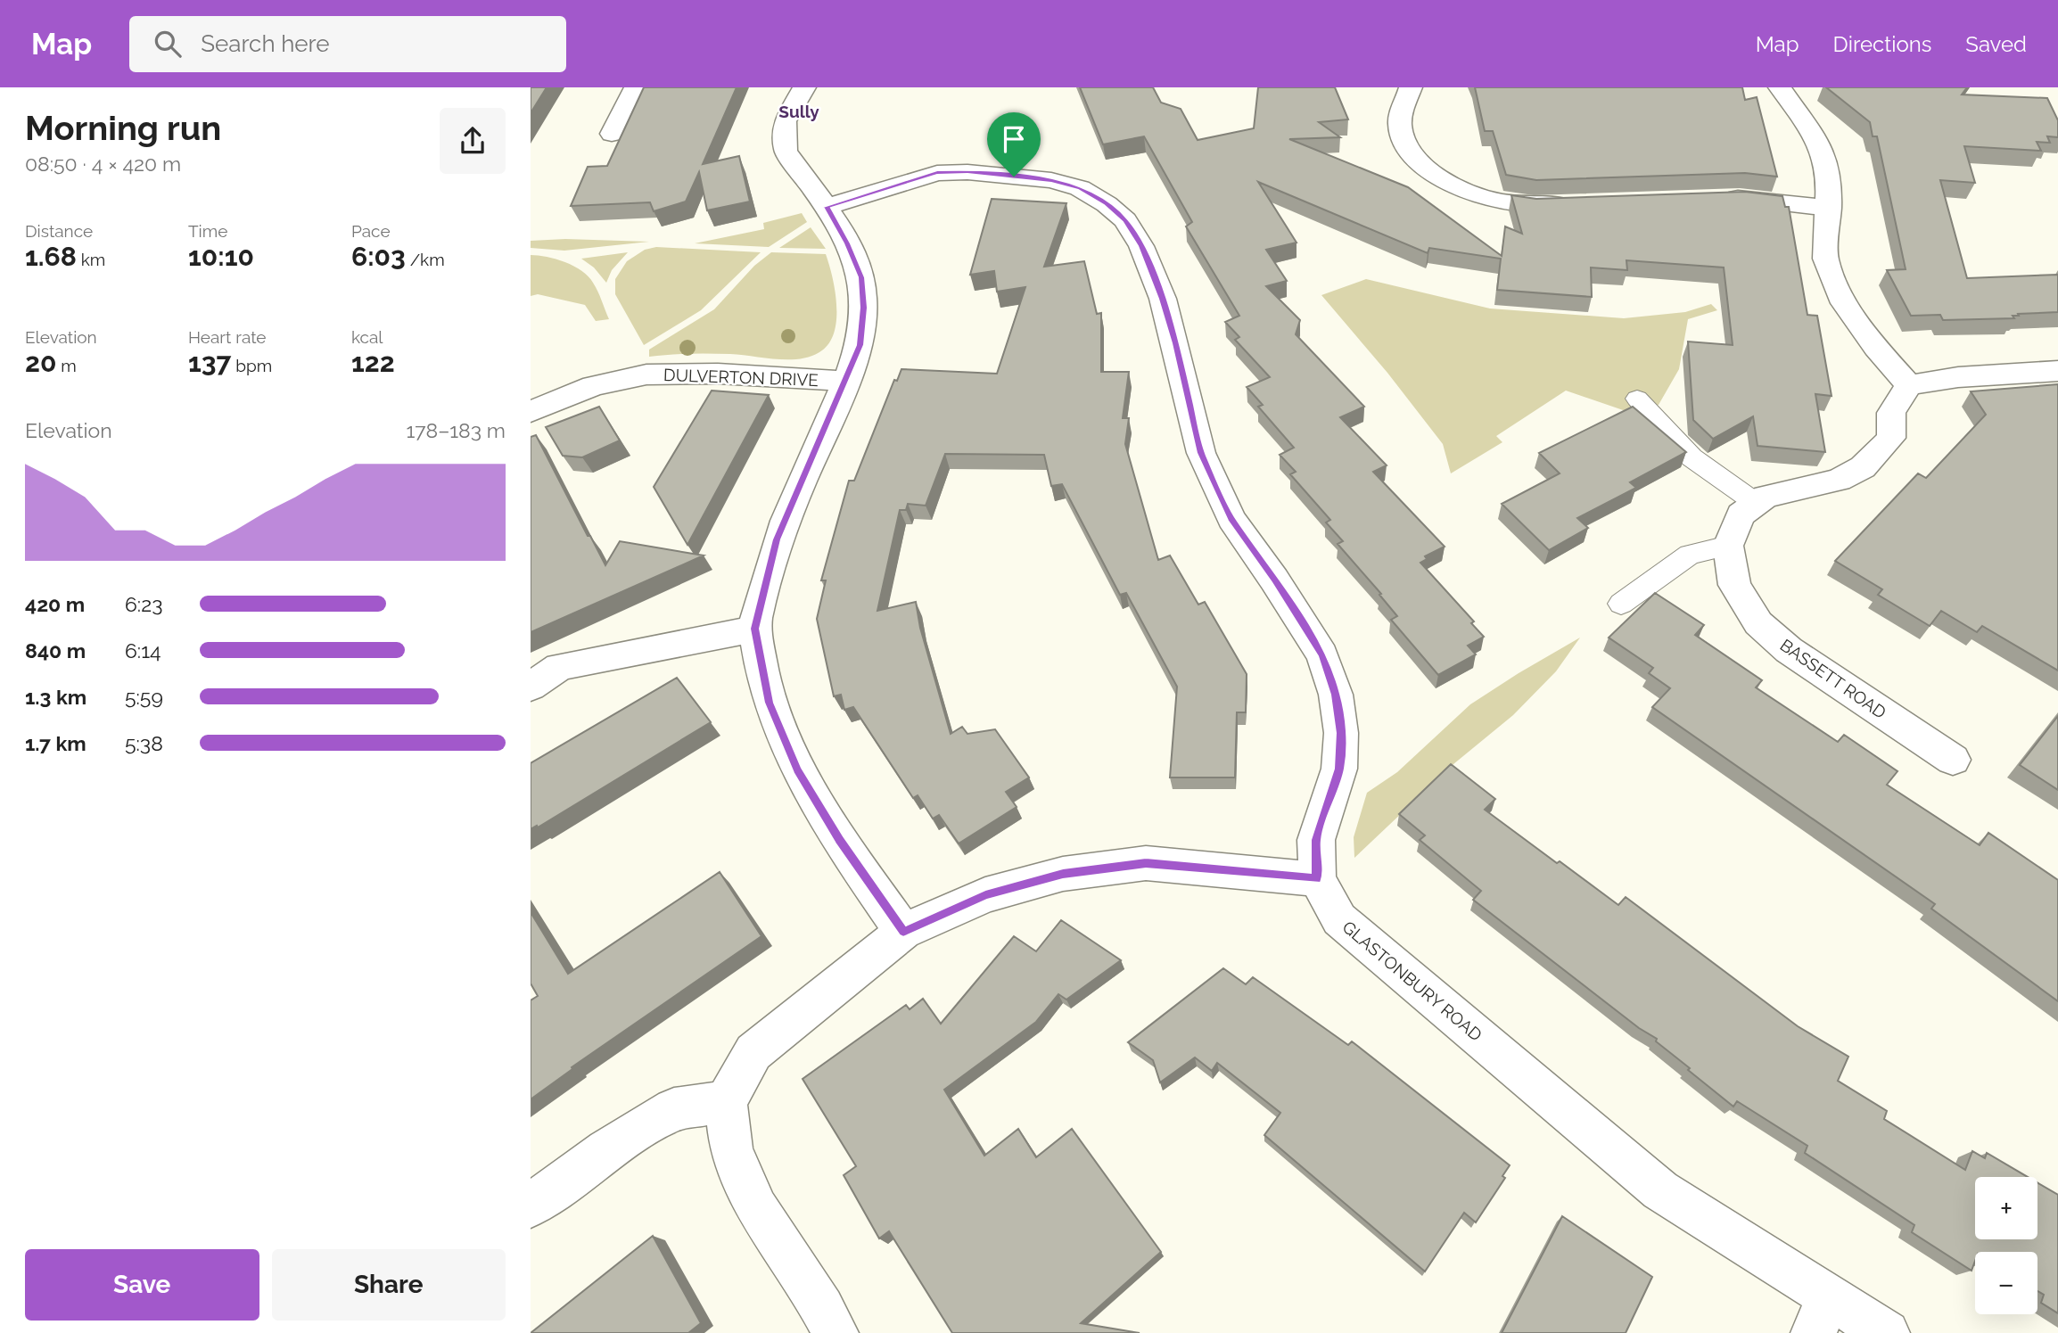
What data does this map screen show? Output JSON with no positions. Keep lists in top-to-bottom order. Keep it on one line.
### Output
{"streets":{"street":["DULVERTON DRIVE","BASSETT ROAD","GLASTONBURY ROAD"]},"districts":["Sully"],"page":{"header":"Map","search":"Search here","nav":["Map","Directions","Saved"],"heading":["Morning run","08:50 · 4 × 420 m"],"stats":[["Distance","1.68 km"],["Time","10:10"],["Pace","6:03 /km"],["Elevation","20 m"],["Heart rate","137 bpm"],["kcal","122"]],"chart":["Elevation","178–183 m"],"list":[{"name":"420 m","note":"6:23"},{"name":"840 m","note":"6:14"},{"name":"1.3 km","note":"5:59"},{"name":"1.7 km","note":"5:38"}],"map_buttons":["+","−"],"buttons":["Save","Share"]}}
